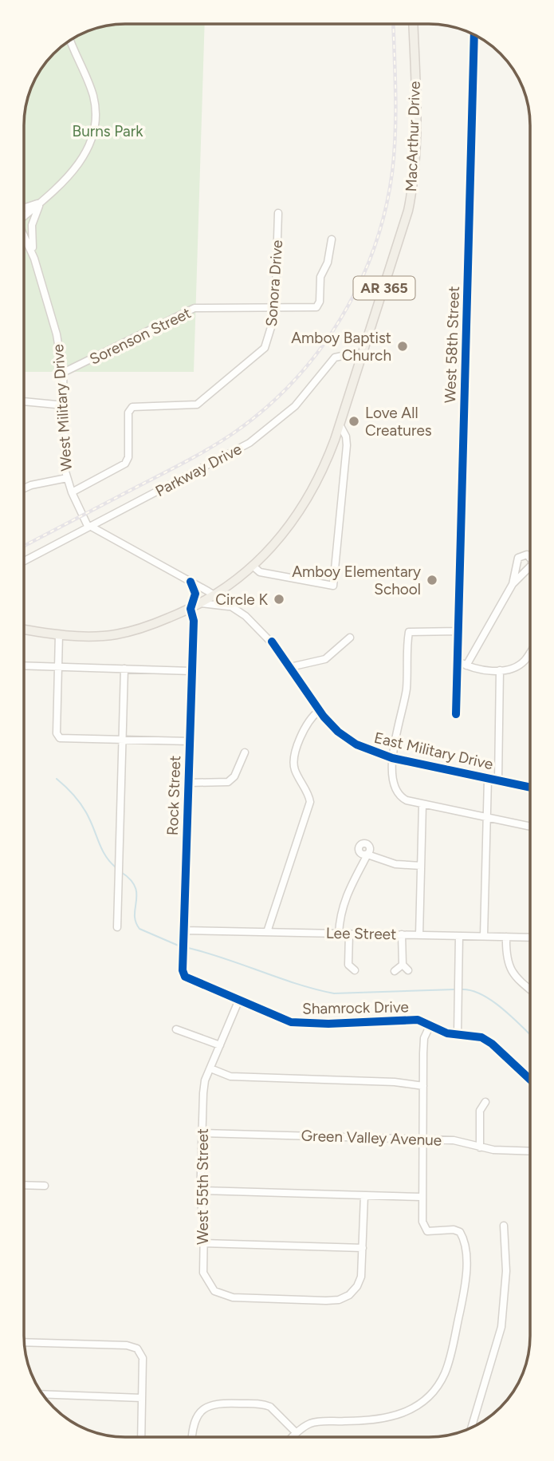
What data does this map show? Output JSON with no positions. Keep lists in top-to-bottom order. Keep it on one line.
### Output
{"streets":{"main road":["MacArthur Drive","AR 365"],"street":["Sonora Drive","Sorenson Street","West 58th Street","West Military Drive","Parkway Drive","East Military Drive","Rock Street","Lee Street","Shamrock Drive","Green Valley Avenue","West 55th Street"]},"crossings":[["MacArthur Drive","Parkway Drive"],["MacArthur Drive","East Military Drive"],["MacArthur Drive","Rock Street"],["Sonora Drive","Sorenson Street"],["Sonora Drive","West Military Drive"],["Sorenson Street","West Military Drive"],["West Military Drive","Parkway Drive"],["Rock Street","Lee Street"],["Rock Street","Shamrock Drive"],["Shamrock Drive","West 55th Street"],["Green Valley Avenue","West 55th Street"]],"parks":["Burns Park"],"places":["Amboy Baptist Church","Love All Creatures","Amboy Elementary School","Circle K"]}
